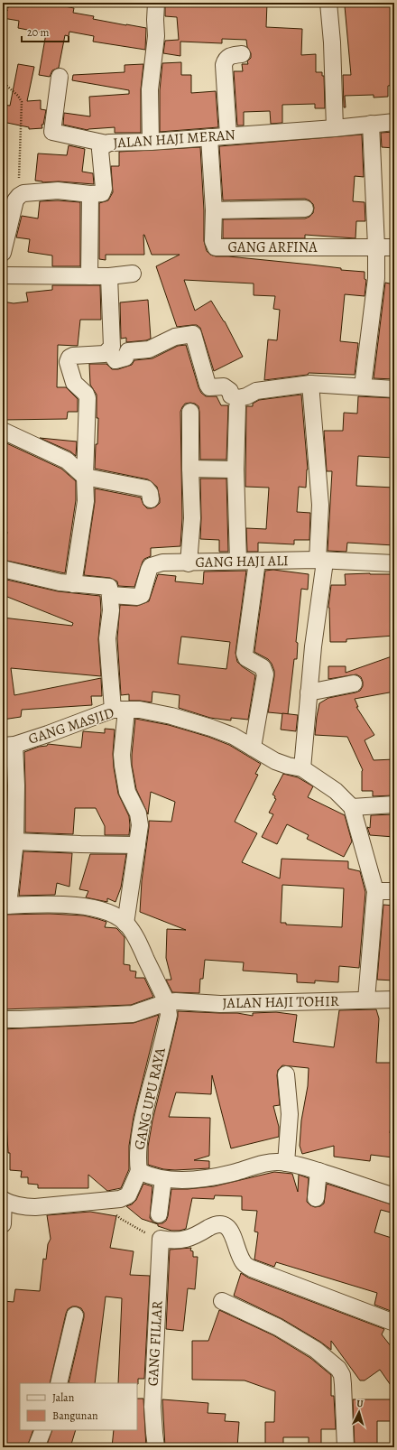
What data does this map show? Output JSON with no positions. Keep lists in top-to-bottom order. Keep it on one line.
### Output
{"streets":{"street":["JALAN HAJI MERAN","GANG ARFINA","GANG HAJI ALI","GANG MASJID","JALAN HAJI TOHIR","GANG UPU RAYA","GANG FILLAR"]},"crossings":[["JALAN HAJI MERAN","GANG ARFINA"],["JALAN HAJI TOHIR","GANG UPU RAYA"]],"legend":["Jalan","Bangunan"],"scale_bar":"20 m","north":"top"}
